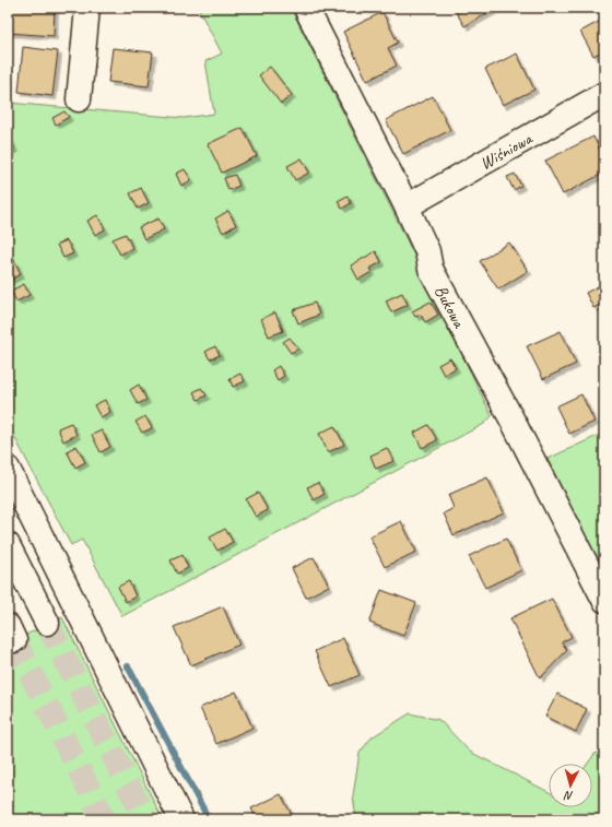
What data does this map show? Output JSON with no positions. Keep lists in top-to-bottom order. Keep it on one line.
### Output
{"streets":{"street":["Wiśniowa","Bukowa"]},"crossings":[["Wiśniowa","Bukowa"]],"north":"bottom"}
